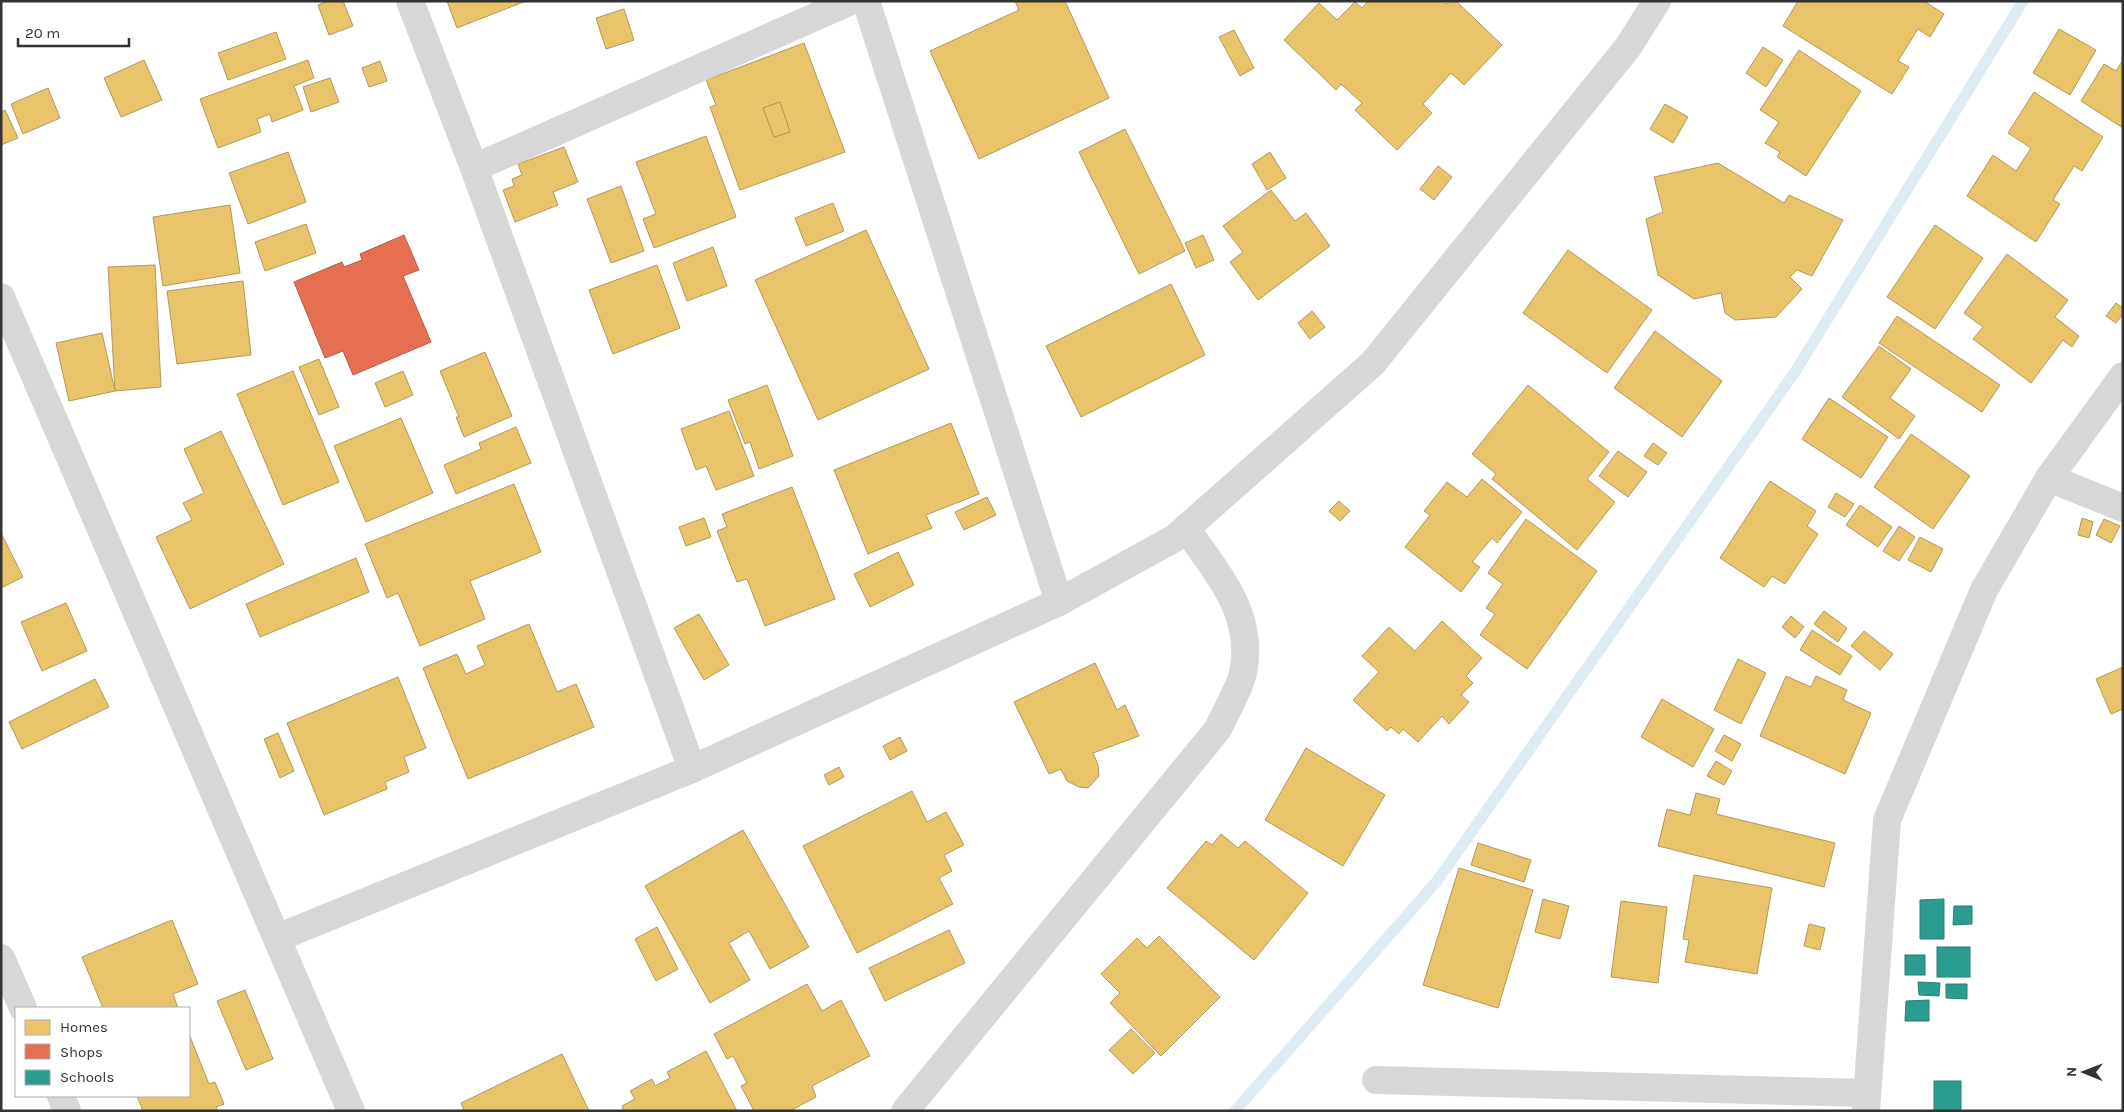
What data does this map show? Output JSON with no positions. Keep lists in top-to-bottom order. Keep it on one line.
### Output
{"legend":["Homes","Shops","Schools"],"scale_bar":"20 m","north":"left"}
